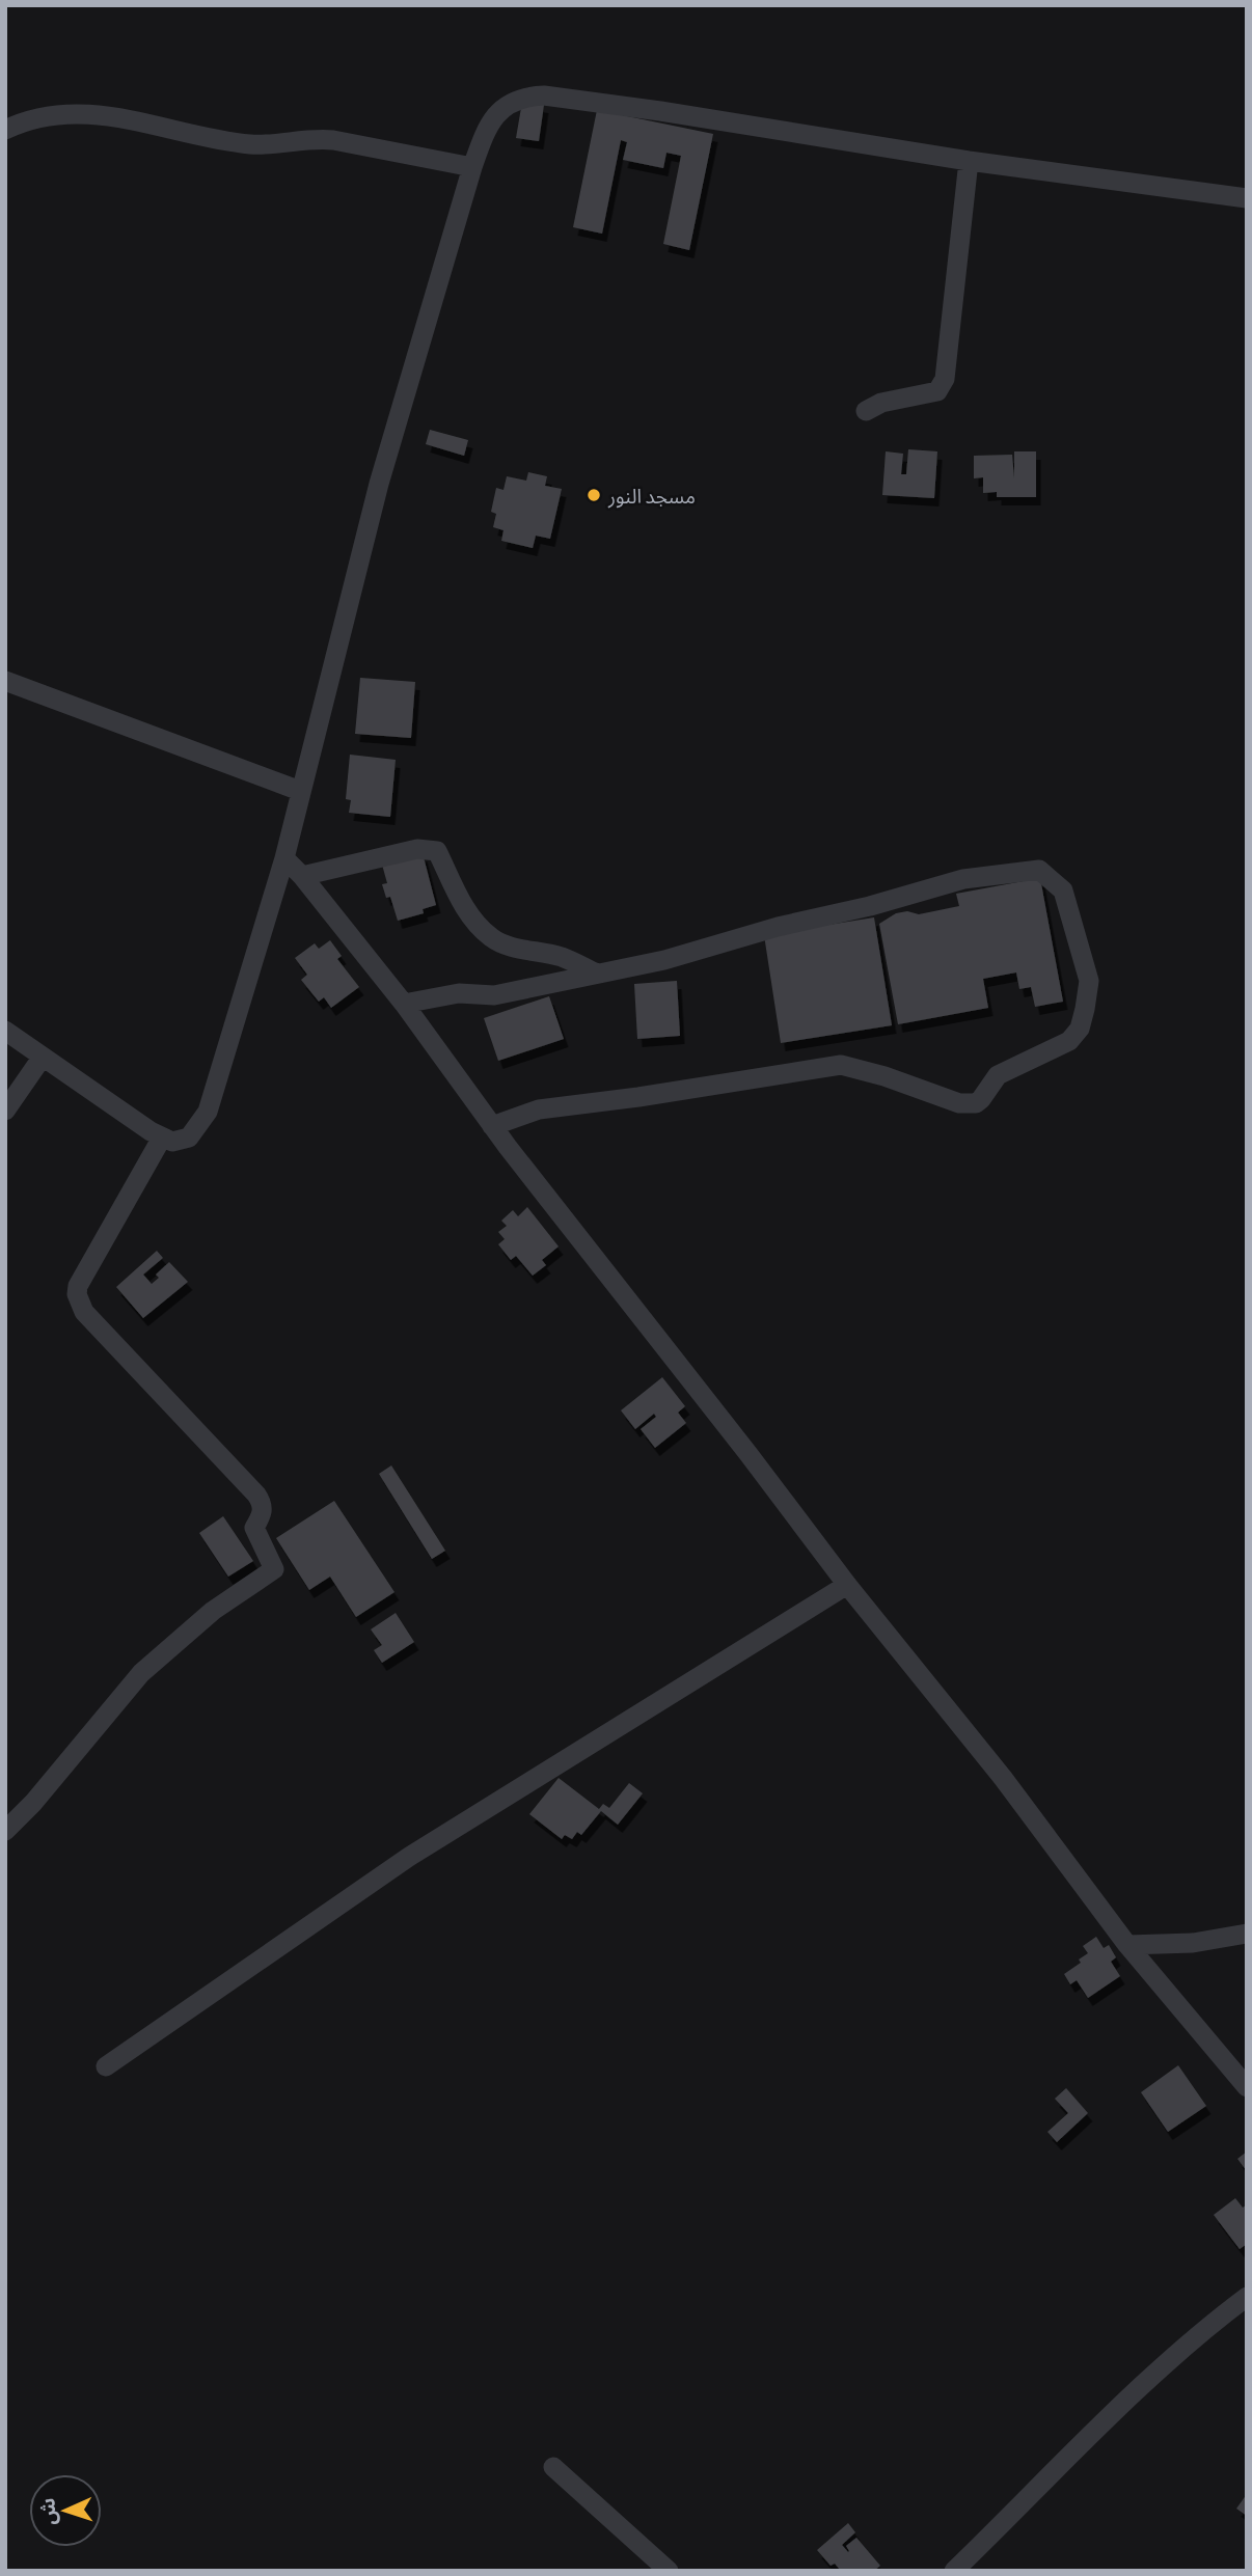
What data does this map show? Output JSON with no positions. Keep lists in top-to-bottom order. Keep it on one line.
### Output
{"places":["مسجد النور"],"north":"left"}
